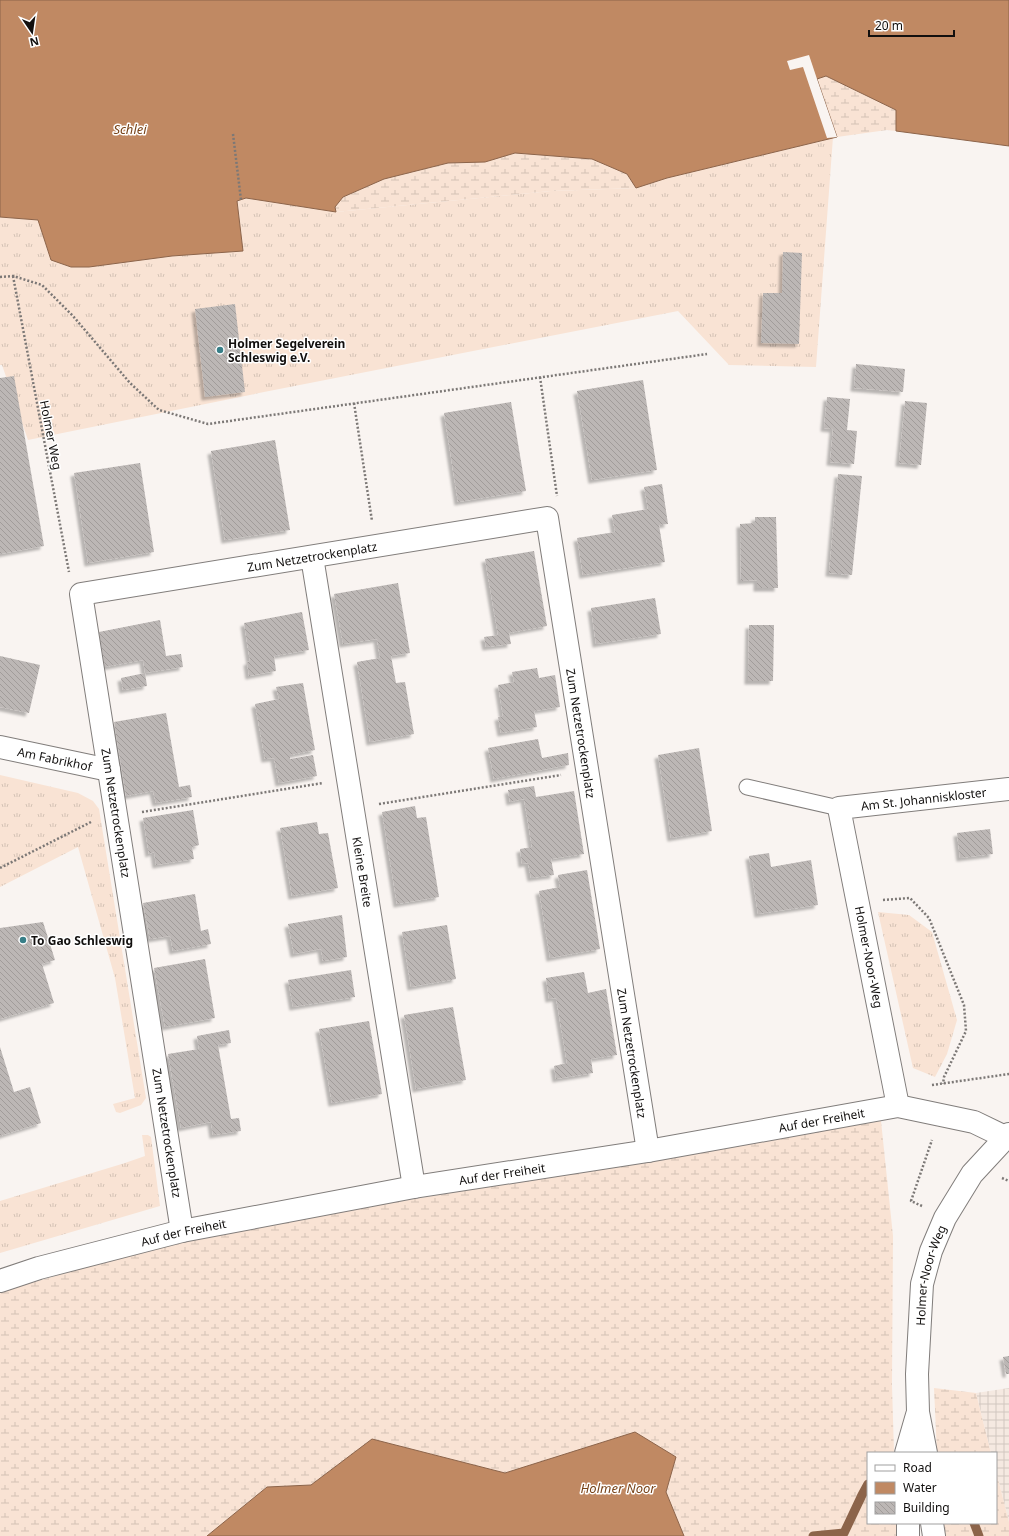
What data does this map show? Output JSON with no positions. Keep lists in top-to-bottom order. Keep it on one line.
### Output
{"streets":{"street":["Zum Netzetrockenplatz","Am Fabrikhof","Am St. Johanniskloster","Kleine Breite","Holmer-Noor-Weg","Auf der Freiheit"],"path":["Holmer Weg"]},"crossings":[["Holmer Weg","Zum Netzetrockenplatz"],["Zum Netzetrockenplatz","Am Fabrikhof"],["Zum Netzetrockenplatz","Kleine Breite"],["Zum Netzetrockenplatz","Auf der Freiheit"],["Am St. Johanniskloster","Holmer-Noor-Weg"],["Kleine Breite","Auf der Freiheit"],["Holmer-Noor-Weg","Auf der Freiheit"]],"water":["Schlei","Holmer Noor"],"places":["Holmer Segelverein Schleswig e.V.","To Gao Schleswig"],"legend":["Road","Water","Building"],"scale_bar":"20 m","north":"bottom"}
